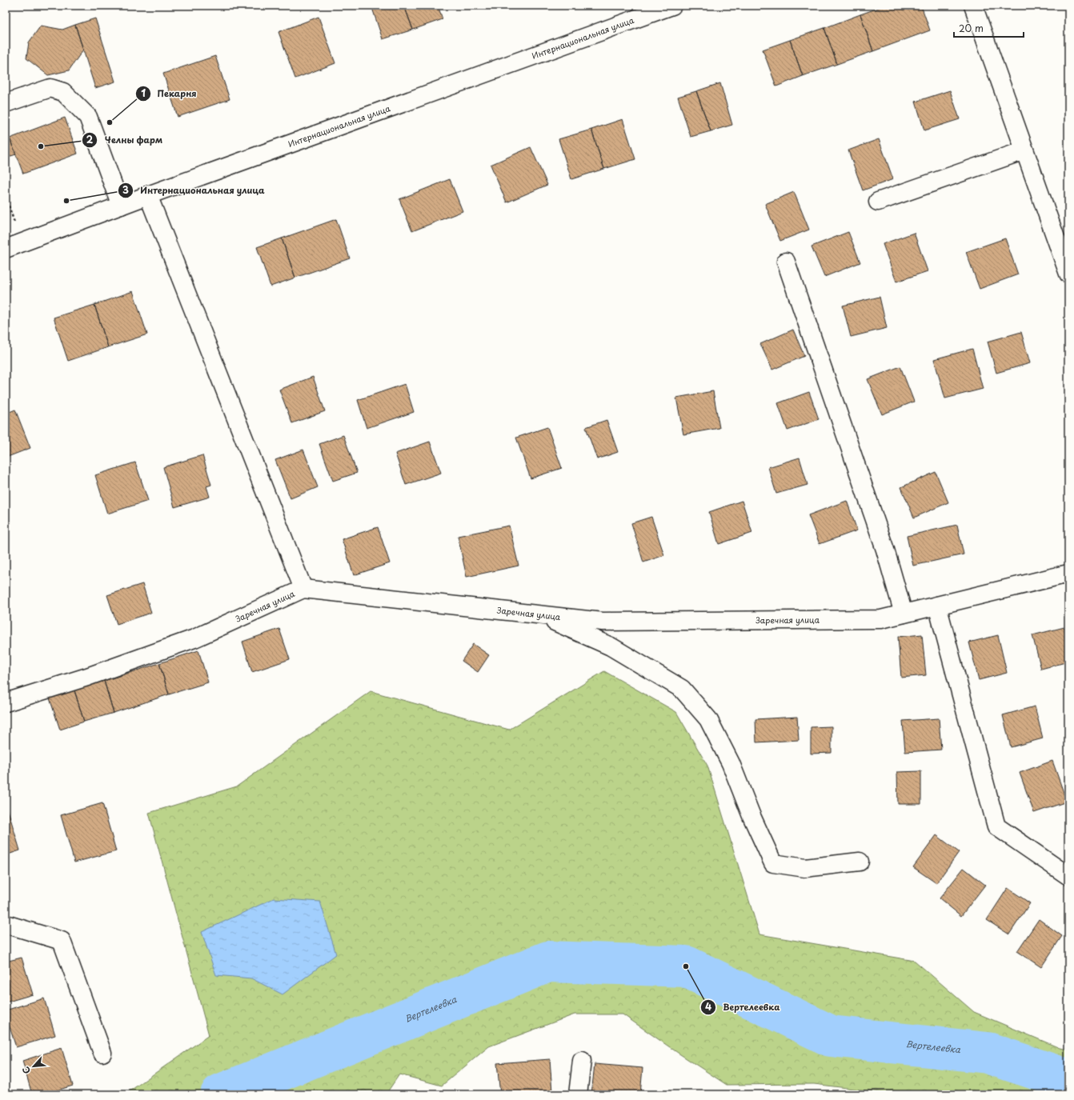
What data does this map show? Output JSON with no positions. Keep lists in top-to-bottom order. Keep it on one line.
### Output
{"streets":{"street":["Интернациональная улица","Заречная улица"]},"water":["Вертелеевка"],"places":["Пекарня","Челны фарм","Интернациональная улица","Вертелеевка"],"scale_bar":"20 m","north":"bottom left"}
